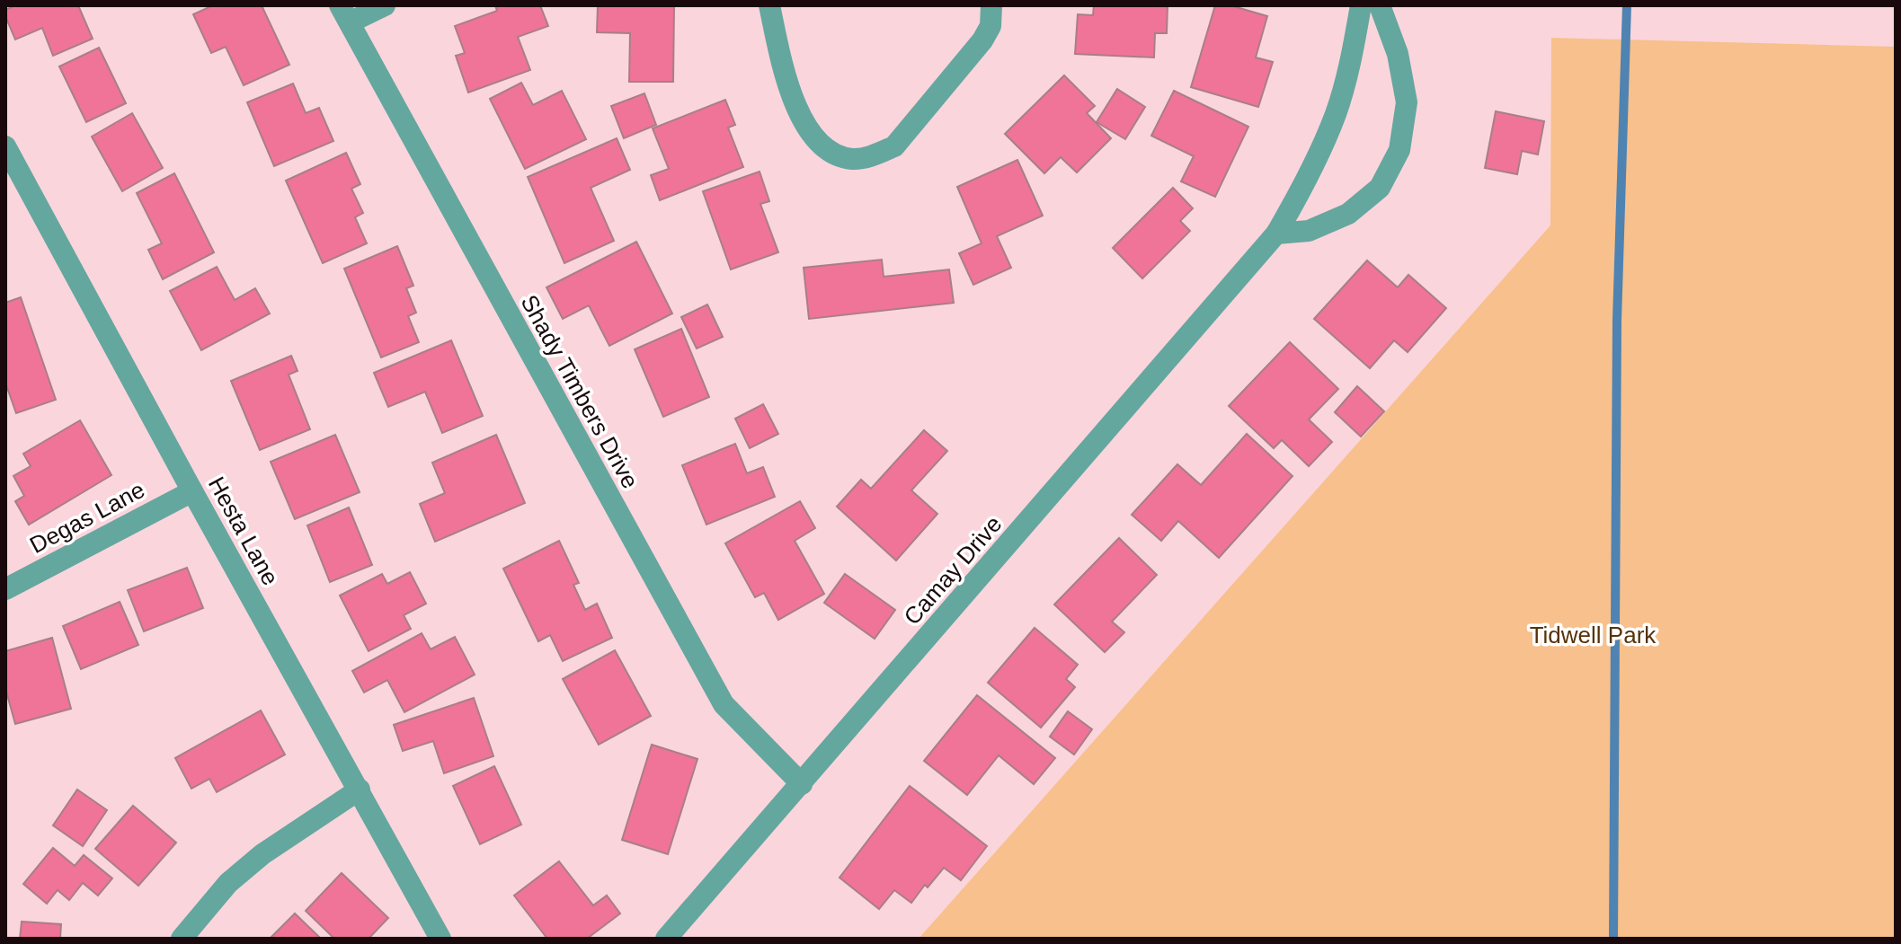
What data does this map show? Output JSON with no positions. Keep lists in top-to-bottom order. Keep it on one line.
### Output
{"streets":{"street":["Shady Timbers Drive","Degas Lane","Hesta Lane","Camay Drive"]},"crossings":[["Shady Timbers Drive","Camay Drive"],["Degas Lane","Hesta Lane"]],"parks":["Tidwell Park"]}
